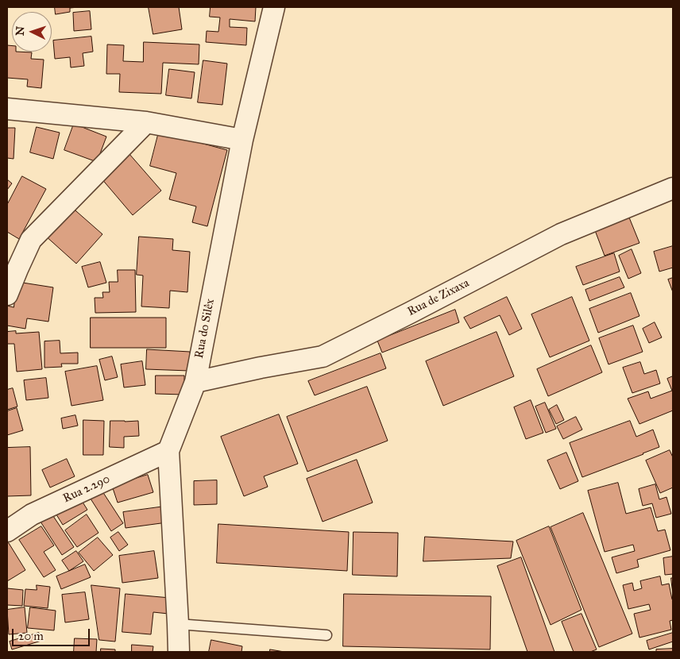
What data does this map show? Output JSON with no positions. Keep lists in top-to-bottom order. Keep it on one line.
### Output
{"streets":{"street":["Rua de Zixaxa","Rua do Silêx","Rua 2.290"]},"crossings":[["Rua de Zixaxa","Rua do Silêx"],["Rua do Silêx","Rua 2.290"]],"scale_bar":"20 m","north":"left"}
